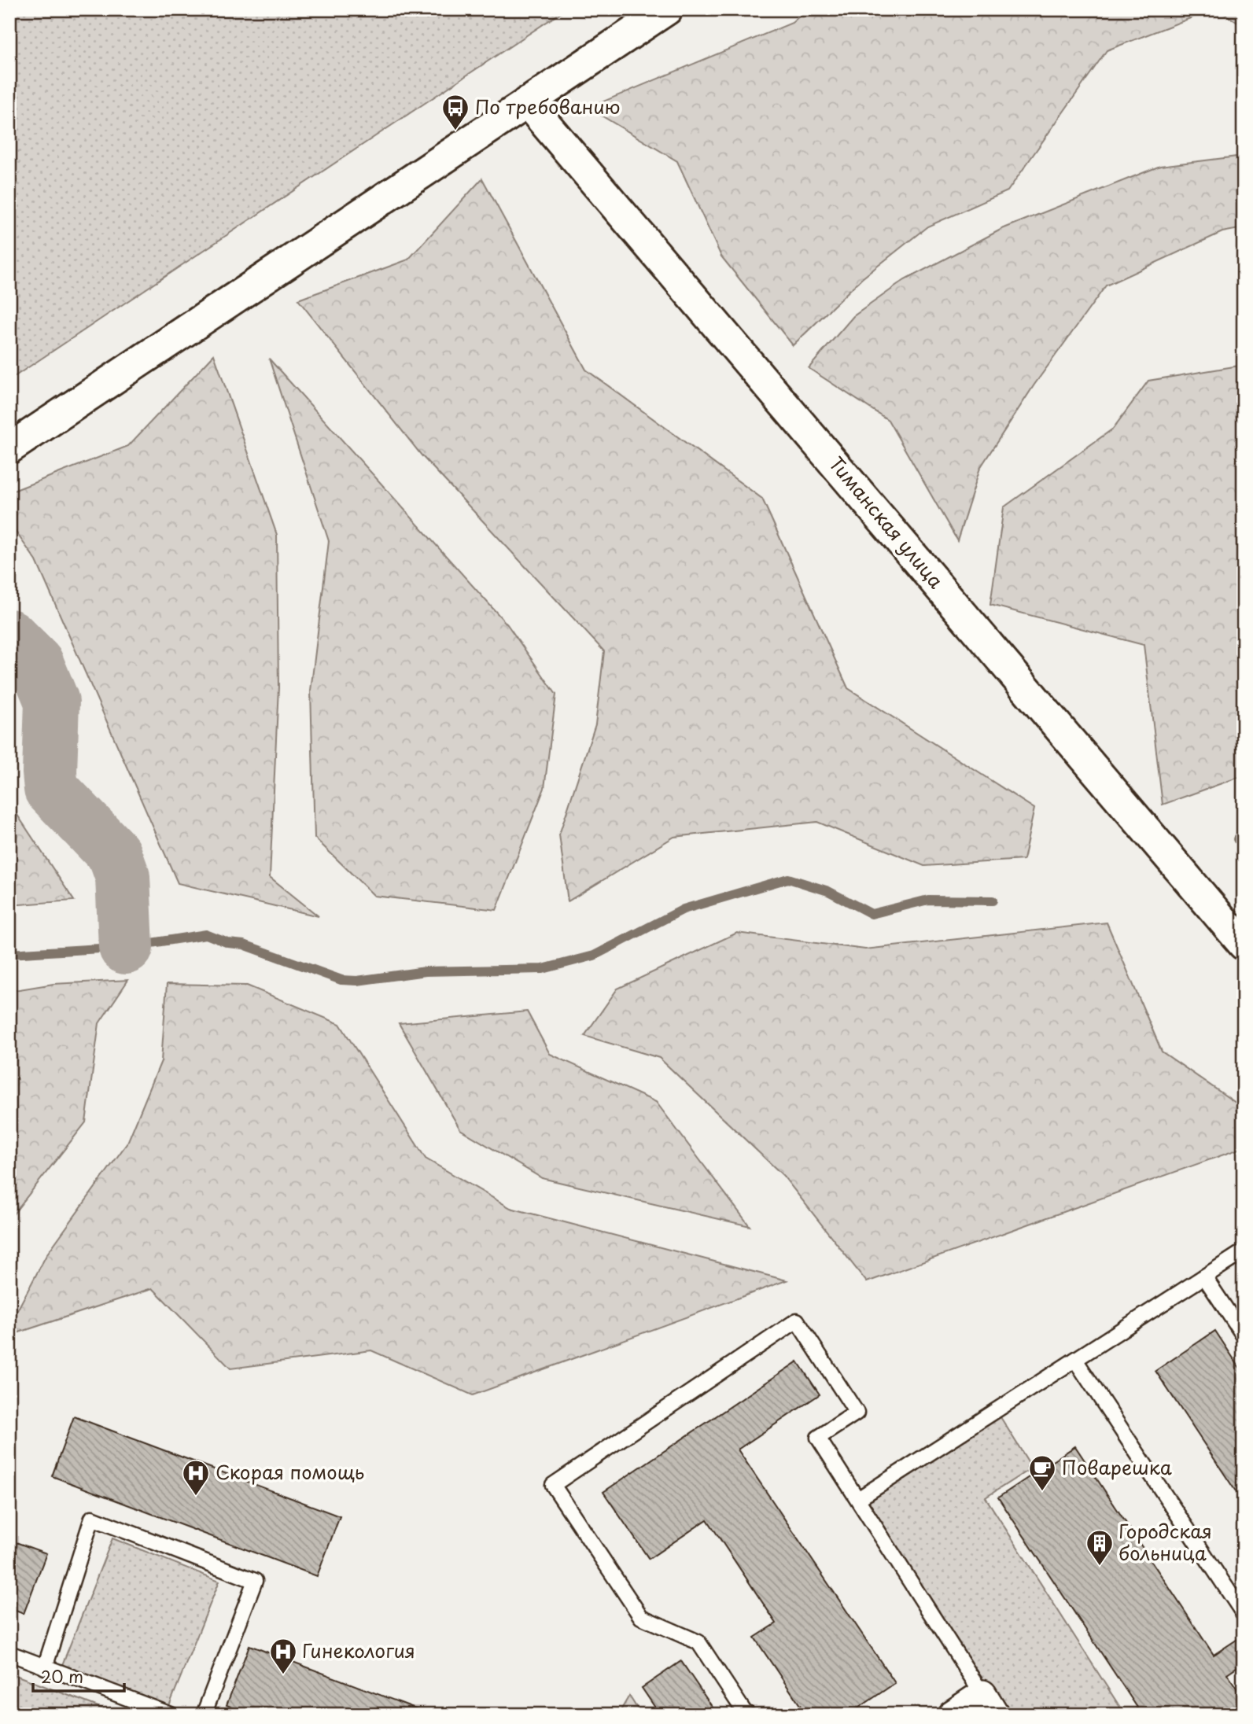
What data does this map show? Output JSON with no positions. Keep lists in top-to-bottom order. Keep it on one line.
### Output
{"streets":{"street":["Тиманская улица"]},"places":{"bus stop":["По требованию"],"cafe":["Поварешка"],"hospital":["Скорая помощь","Гинекология"],"building":["Городская больница"]},"scale_bar":"20 m"}
